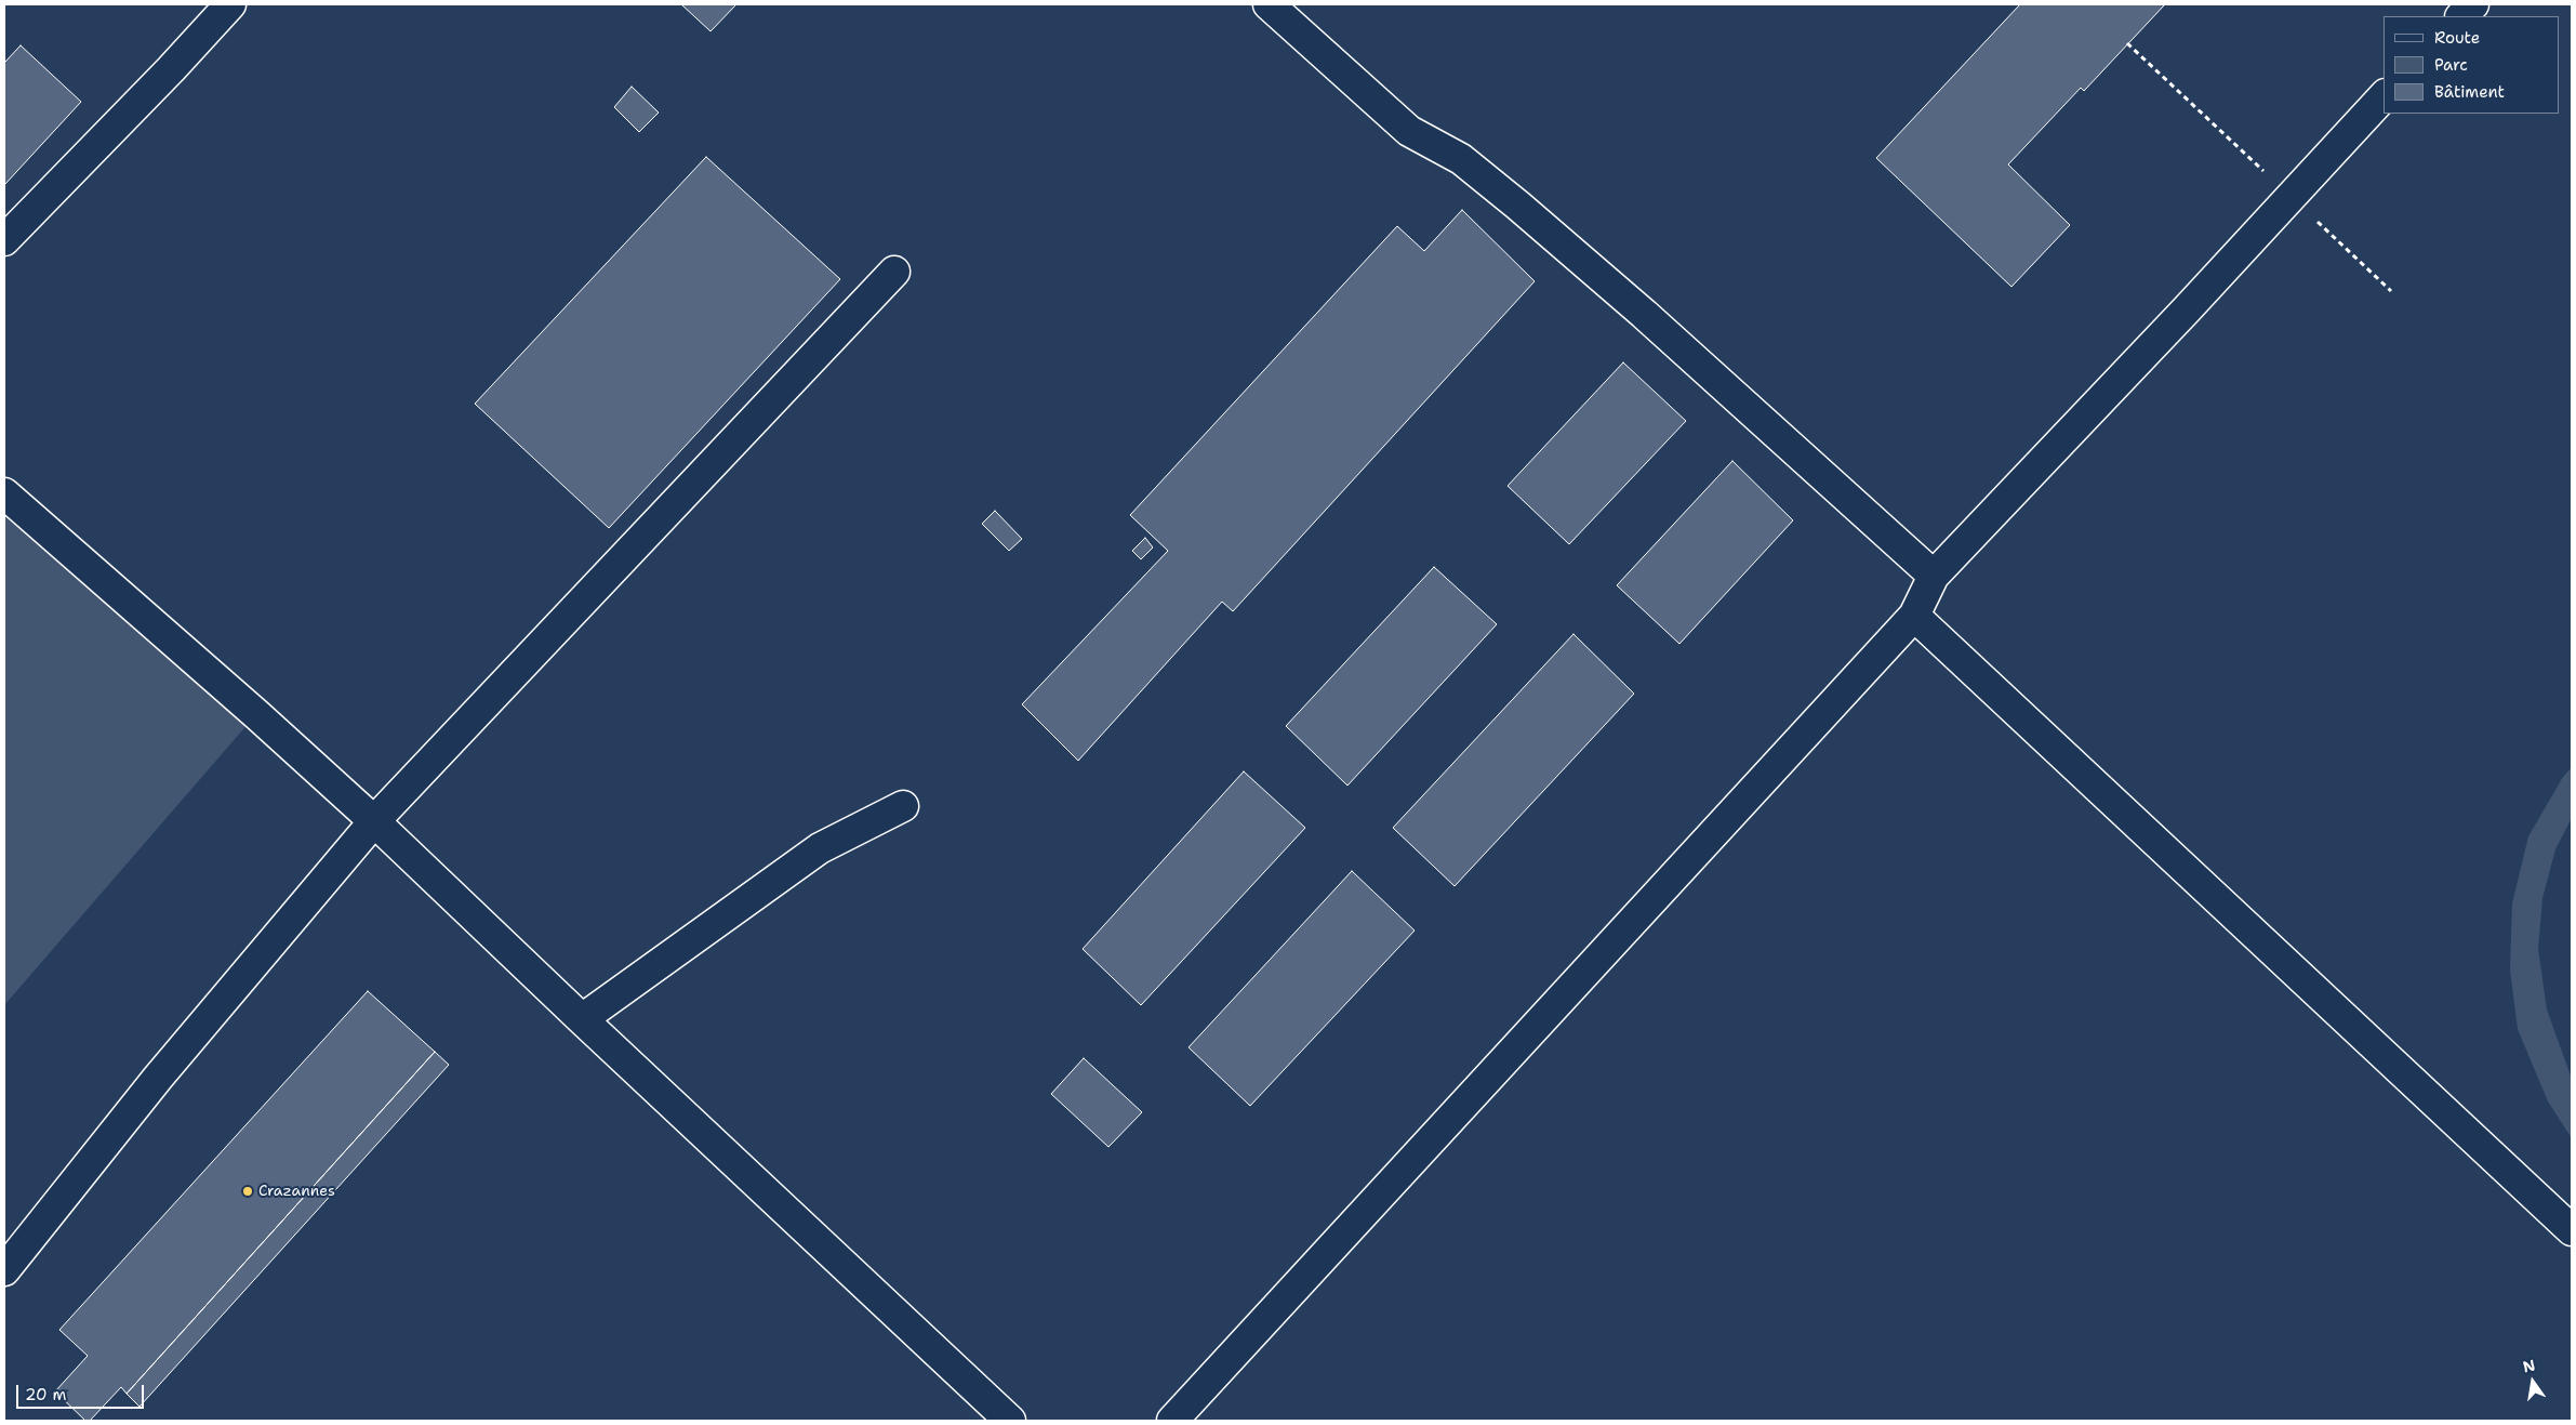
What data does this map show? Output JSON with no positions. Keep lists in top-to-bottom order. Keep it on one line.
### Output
{"places":["Crazannes"],"legend":["Route","Parc","Bâtiment"],"scale_bar":"20 m","north":"top"}
